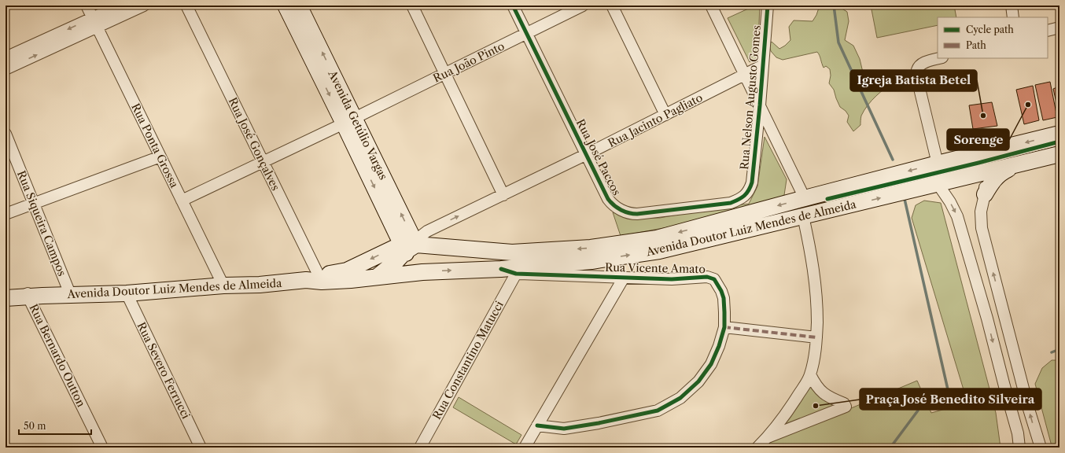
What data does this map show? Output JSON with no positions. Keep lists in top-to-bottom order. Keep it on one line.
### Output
{"streets":{"main road":["Avenida Getúlio Vargas","Avenida Doutor Luiz Mendes de Almeida"],"street":["Rua João Pinto","Rua Nelson Augusto Gomes","Rua Jacinto Pagliato","Rua José Gonçalves","Rua Ponta Grossa","Rua José Paccos","Rua Siqueira Campos","Rua Vicente Amato","Rua Bernardo Outton","Rua Constantino Matucci","Rua Severo Ferrucci"]},"crossings":[["Rua João Pinto","Avenida Getúlio Vargas"],["Rua João Pinto","Rua José Gonçalves"],["Rua João Pinto","Rua Ponta Grossa"],["Rua João Pinto","Rua José Paccos"],["Rua Nelson Augusto Gomes","Rua Jacinto Pagliato"],["Rua Nelson Augusto Gomes","Rua José Paccos"],["Rua Jacinto Pagliato","Avenida Getúlio Vargas"],["Rua Jacinto Pagliato","Rua José Paccos"],["Rua Jacinto Pagliato","Avenida Doutor Luiz Mendes de Almeida"],["Avenida Getúlio Vargas","Avenida Doutor Luiz Mendes de Almeida"],["Rua José Gonçalves","Avenida Doutor Luiz Mendes de Almeida"],["Rua Ponta Grossa","Avenida Doutor Luiz Mendes de Almeida"],["Rua Siqueira Campos","Avenida Doutor Luiz Mendes de Almeida"],["Avenida Doutor Luiz Mendes de Almeida","Rua Vicente Amato"],["Avenida Doutor Luiz Mendes de Almeida","Rua Bernardo Outton"],["Avenida Doutor Luiz Mendes de Almeida","Rua Severo Ferrucci"],["Rua Vicente Amato","Rua Constantino Matucci"]],"places":["Sorenge","Igreja Batista Betel","Praça José Benedito Silveira"],"legend":["Cycle path","Path"],"scale_bar":"50 m"}
